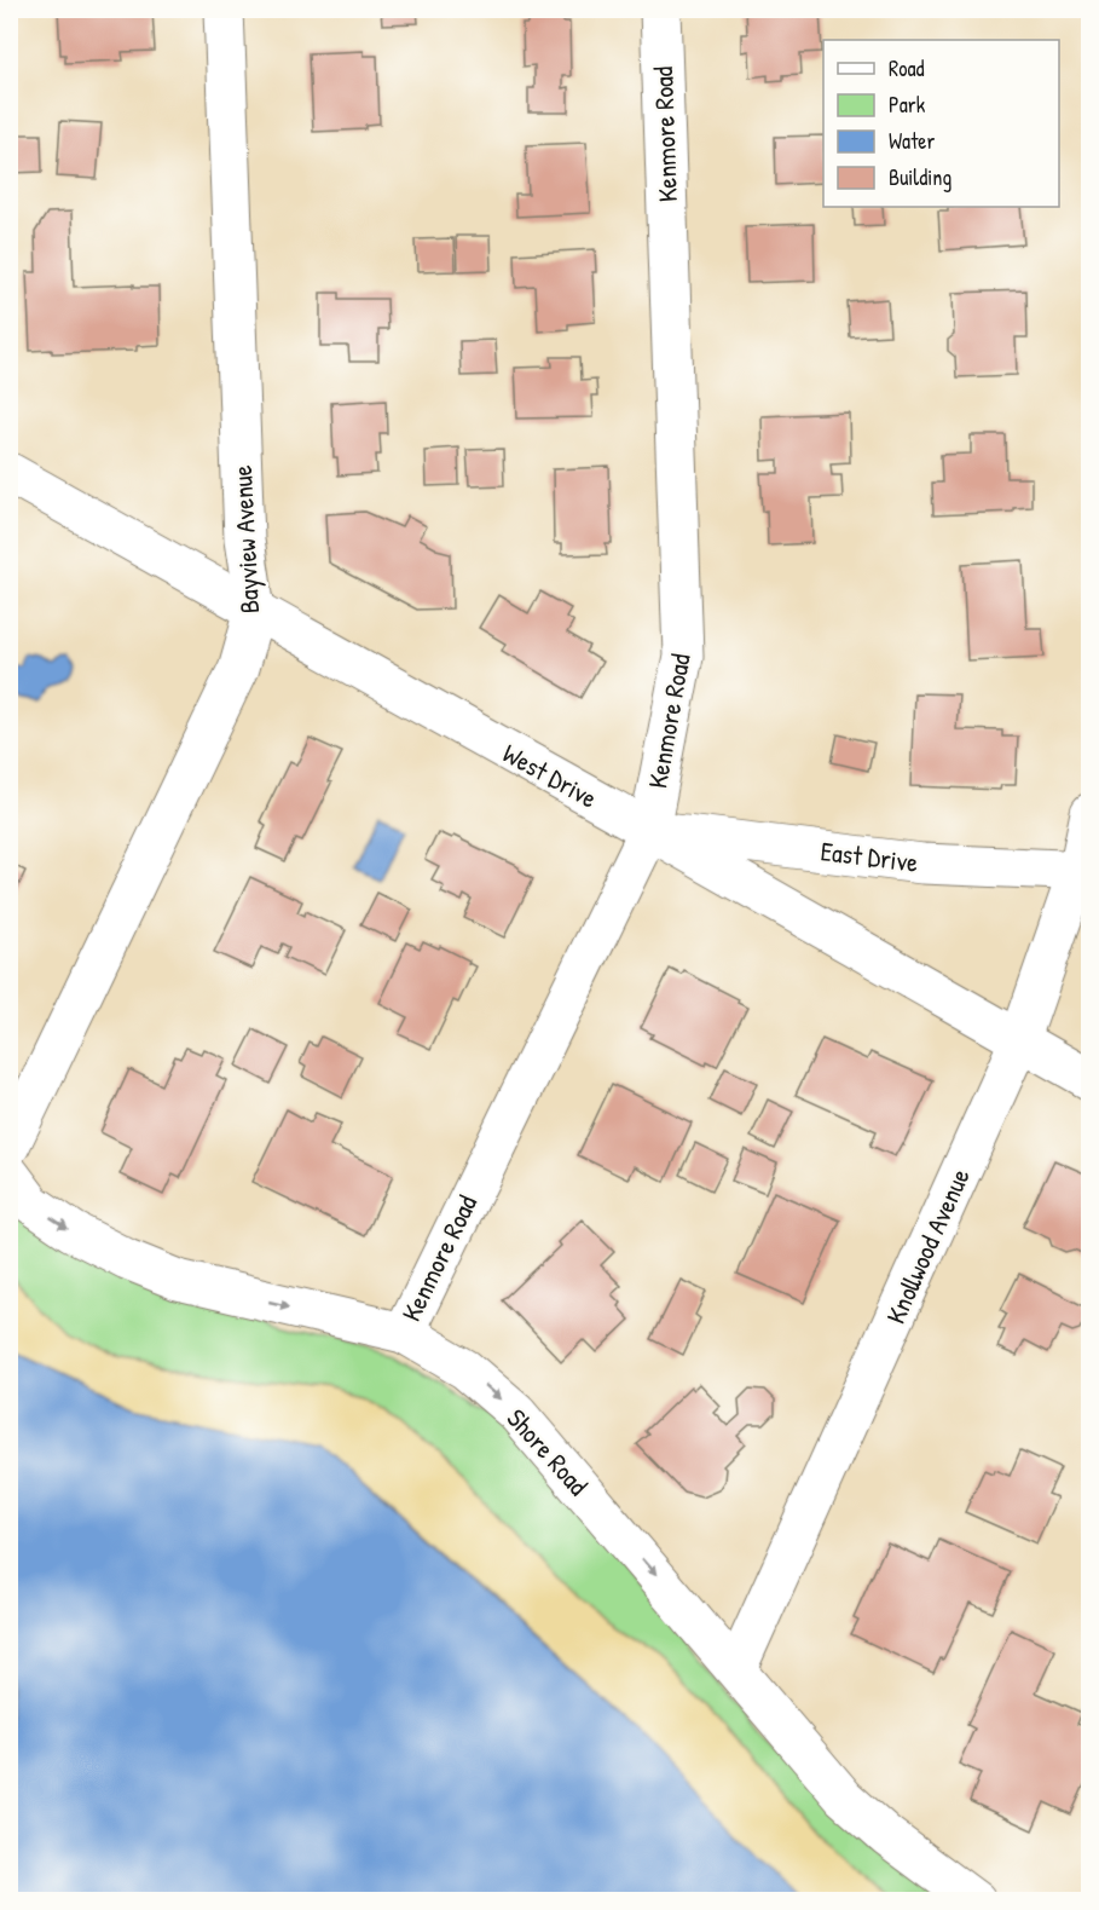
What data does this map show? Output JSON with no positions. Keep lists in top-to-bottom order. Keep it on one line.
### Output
{"streets":{"street":["Kenmore Road","Bayview Avenue","West Drive","East Drive","Knollwood Avenue","Shore Road"]},"crossings":[["Kenmore Road","West Drive"],["Kenmore Road","East Drive"],["Kenmore Road","Shore Road"],["Bayview Avenue","West Drive"],["West Drive","East Drive"],["West Drive","Knollwood Avenue"],["East Drive","Knollwood Avenue"],["Knollwood Avenue","Shore Road"]],"one_way":["Shore Road"],"legend":["Road","Park","Water","Building"]}
